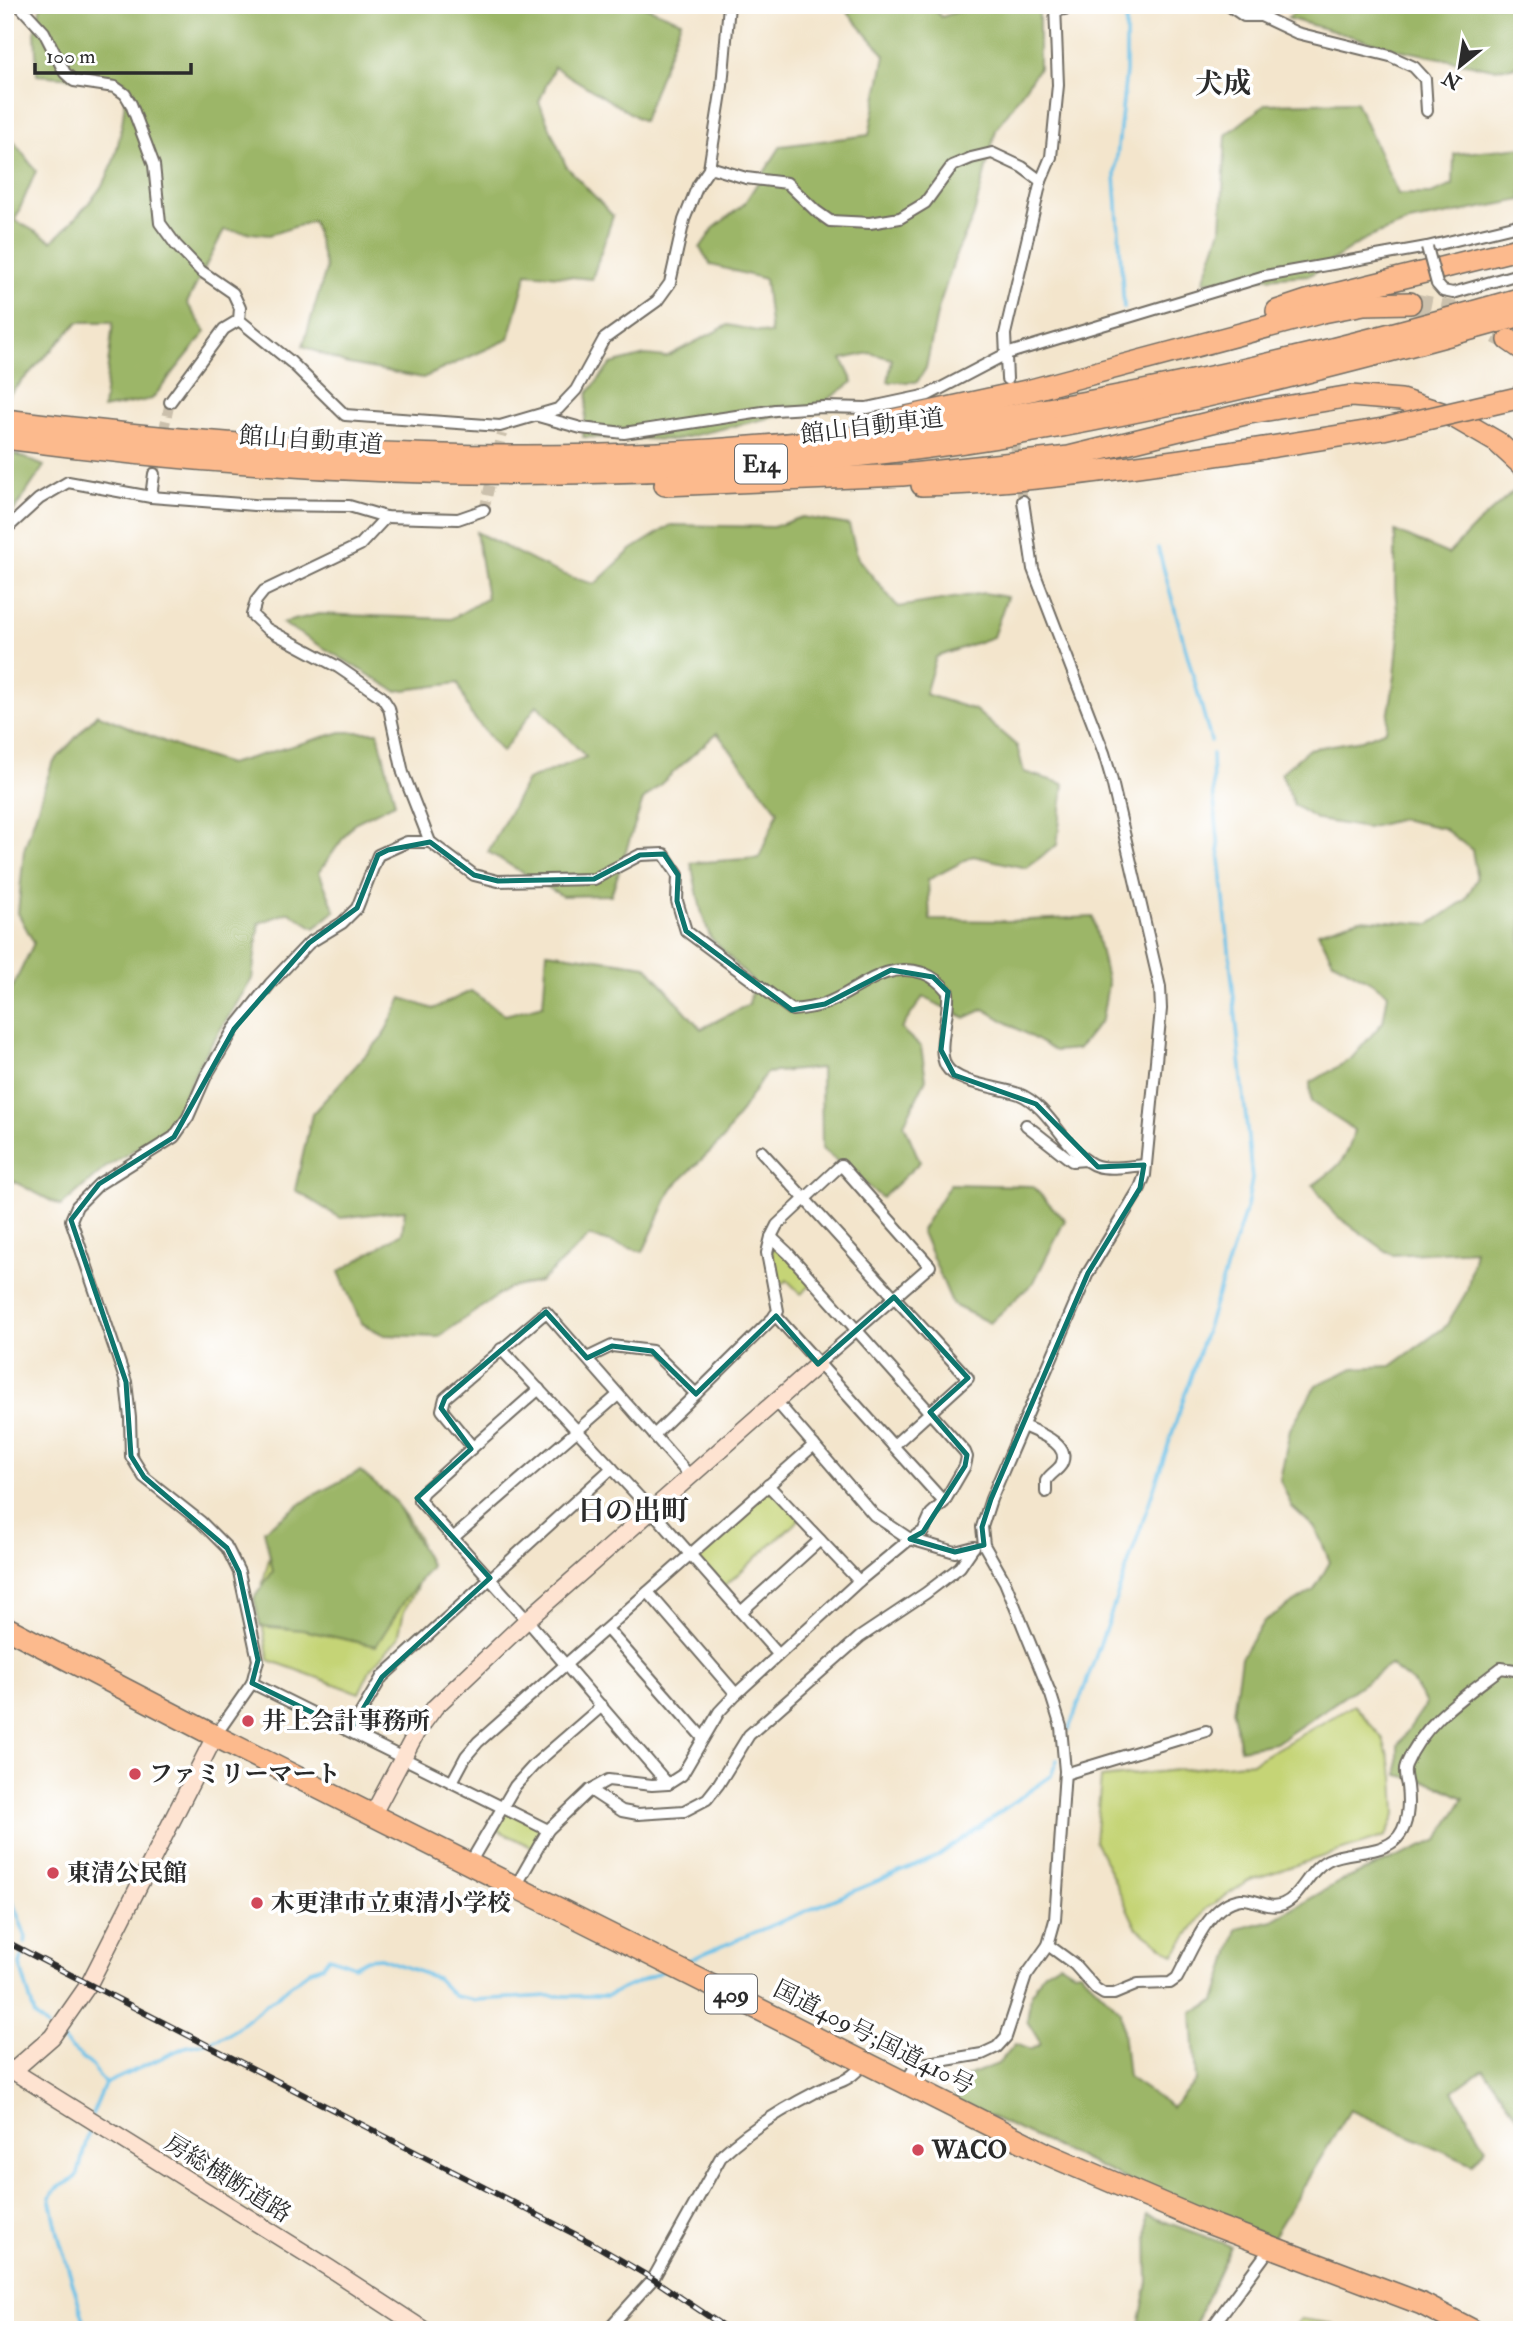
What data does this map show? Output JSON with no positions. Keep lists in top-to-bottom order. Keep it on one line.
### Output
{"streets":{"highway":["館山自動車道","E14","409","国道409号;国道410号"],"street":["房総横断道路"]},"districts":["犬成","日の出町"],"places":["井上会計事務所","ファミリーマート","東清公民館","木更津市立東清小学校","WACO"],"scale_bar":"100 m","north":"bottom left"}
